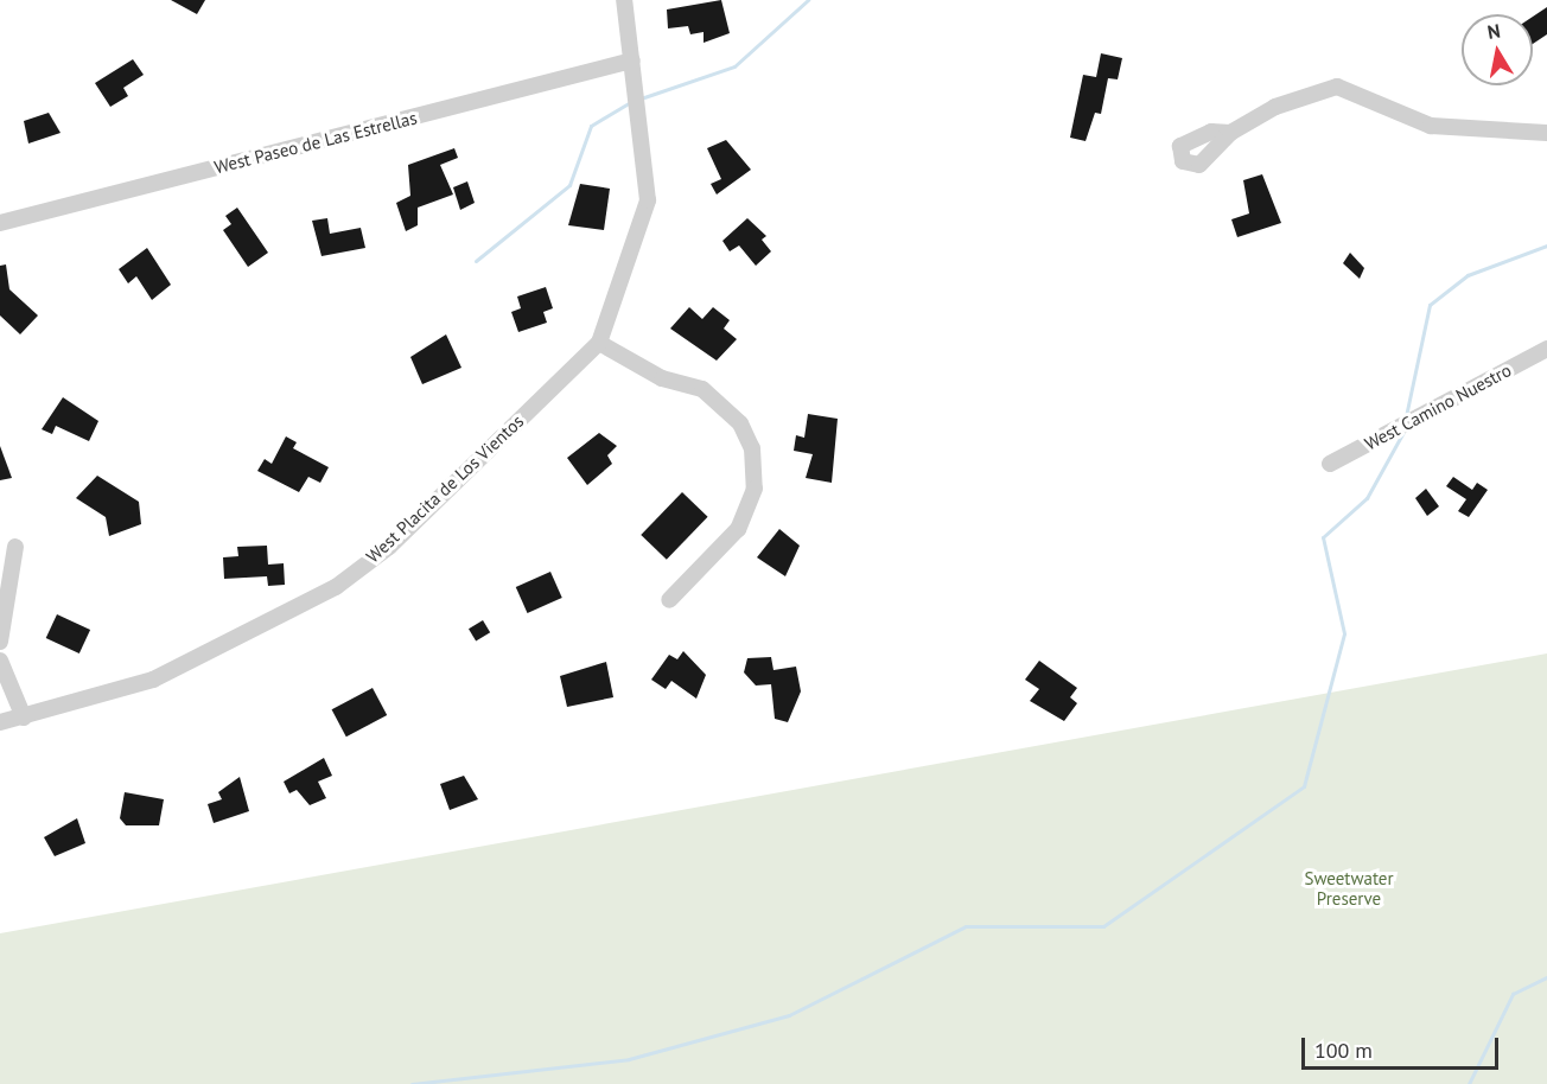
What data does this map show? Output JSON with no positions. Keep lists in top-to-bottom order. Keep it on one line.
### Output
{"streets":{"street":["West Paseo de Las Estrellas","West Camino Nuestro","West Placita de Los Vientos"]},"parks":["Sweetwater Preserve"],"scale_bar":"100 m","north":"top"}
